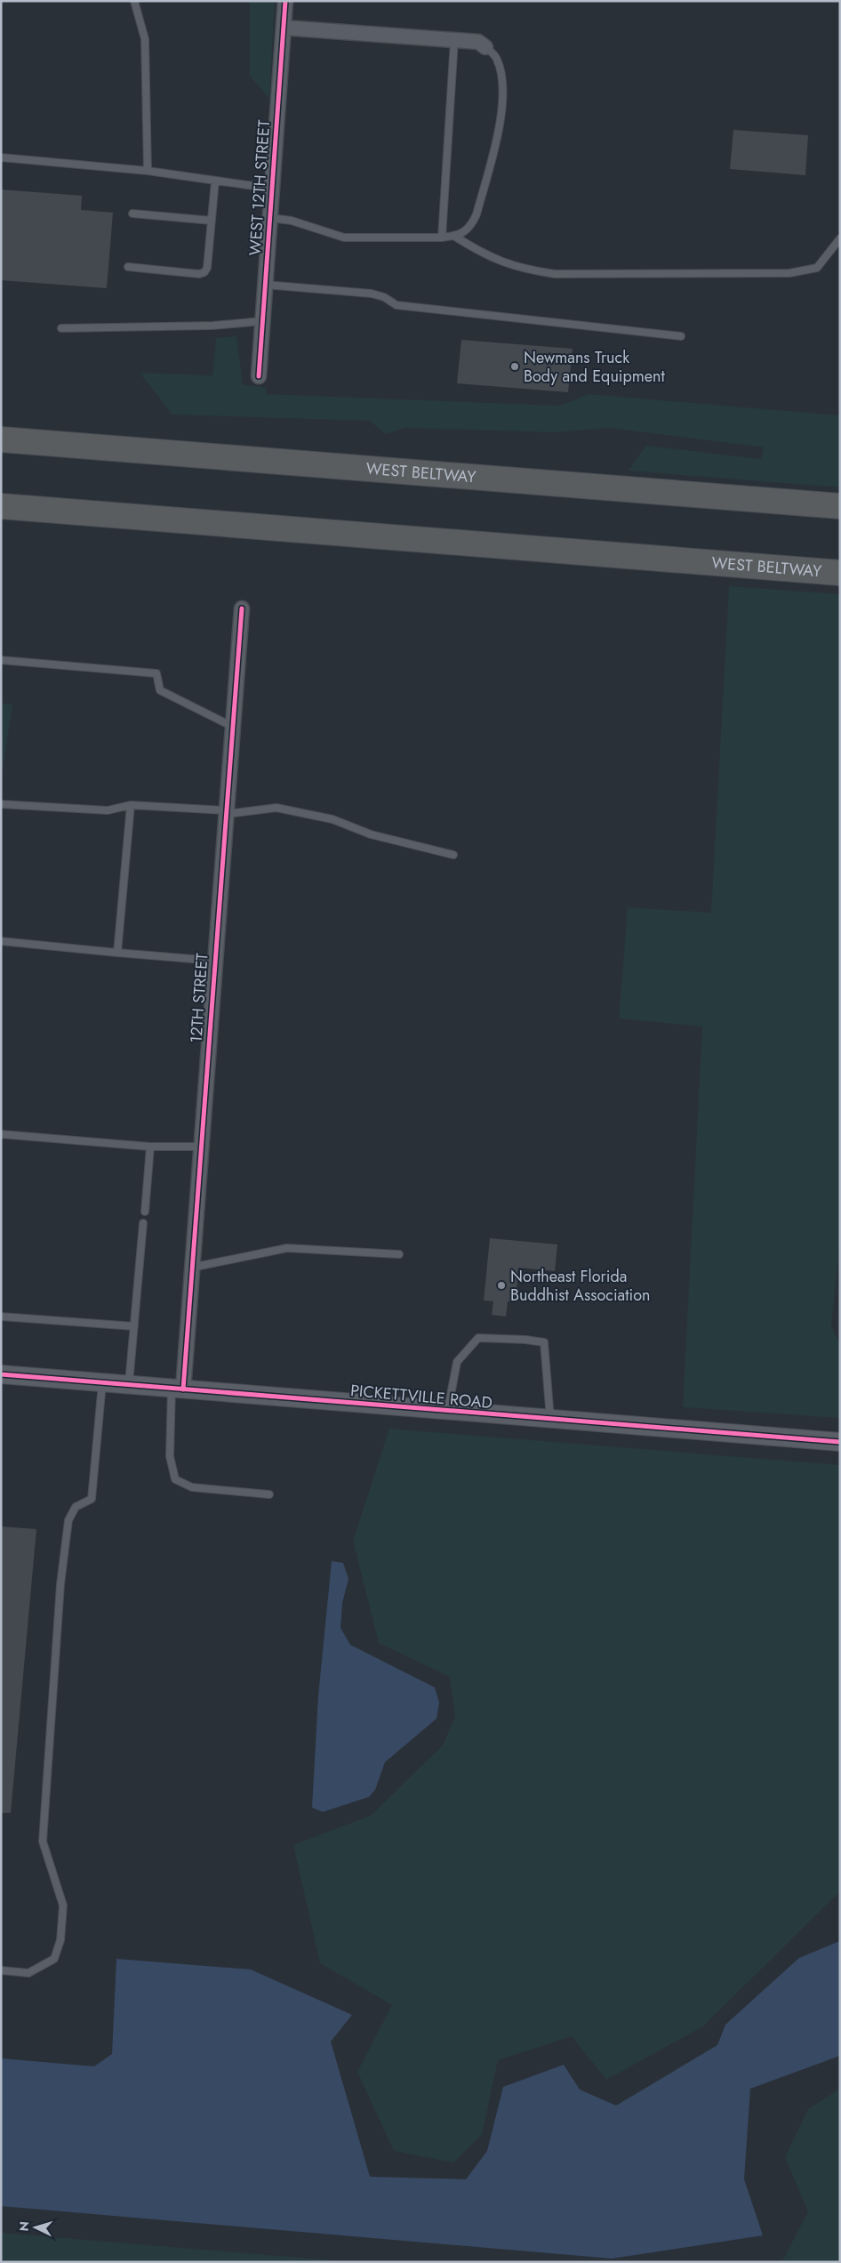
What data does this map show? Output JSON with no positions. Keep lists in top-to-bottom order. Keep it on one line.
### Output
{"streets":{"highway":["WEST BELTWAY"],"street":["WEST 12TH STREET","12TH STREET","PICKETTVILLE ROAD"]},"crossings":[["12TH STREET","PICKETTVILLE ROAD"]],"places":["Newmans Truck Body and Equipment","Northeast Florida Buddhist Association"],"north":"left"}
